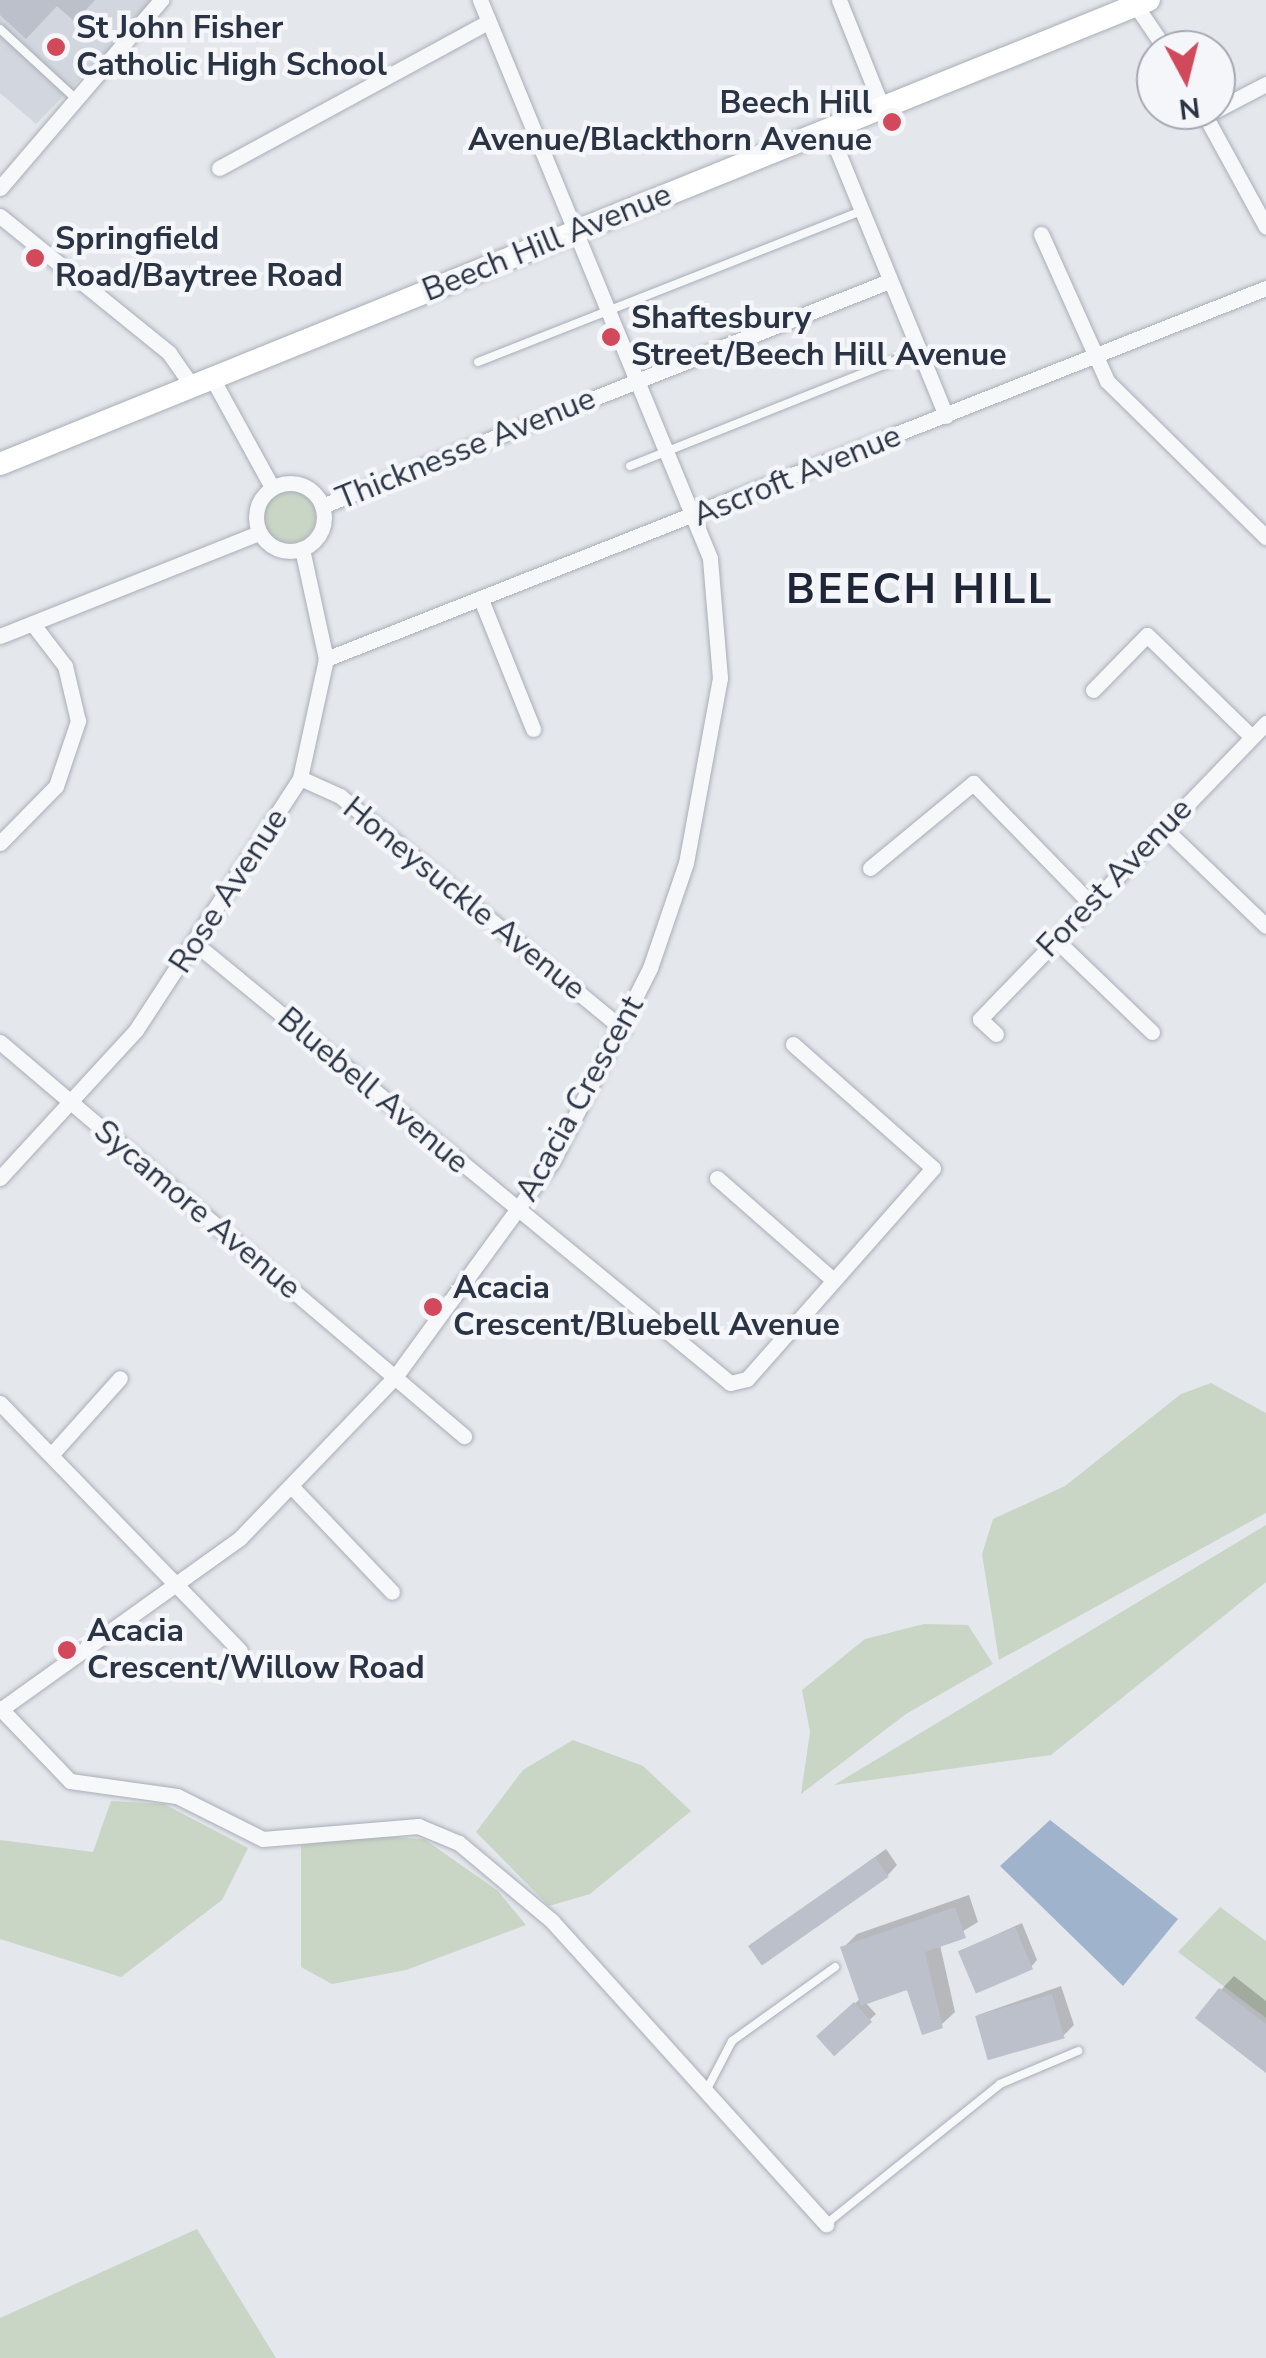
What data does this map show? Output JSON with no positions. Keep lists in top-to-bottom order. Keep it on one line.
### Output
{"streets":{"street":["Beech Hill Avenue","Thicknesse Avenue","Ascroft Avenue","Forest Avenue","Rose Avenue","Honeysuckle Avenue","Bluebell Avenue","Acacia Crescent","Sycamore Avenue"]},"crossings":[["Beech Hill Avenue","Acacia Crescent"],["Thicknesse Avenue","Rose Avenue"],["Thicknesse Avenue","Acacia Crescent"],["Ascroft Avenue","Rose Avenue"],["Ascroft Avenue","Acacia Crescent"],["Rose Avenue","Honeysuckle Avenue"],["Rose Avenue","Bluebell Avenue"],["Rose Avenue","Sycamore Avenue"],["Honeysuckle Avenue","Acacia Crescent"],["Bluebell Avenue","Acacia Crescent"],["Acacia Crescent","Sycamore Avenue"]],"districts":["BEECH HILL"],"places":["St John Fisher Catholic High School","Beech Hill Avenue/Blackthorn Avenue","Springfield Road/Baytree Road","Shaftesbury Street/Beech Hill Avenue","Acacia Crescent/Bluebell Avenue","Acacia Crescent/Willow Road"],"north":"bottom"}
